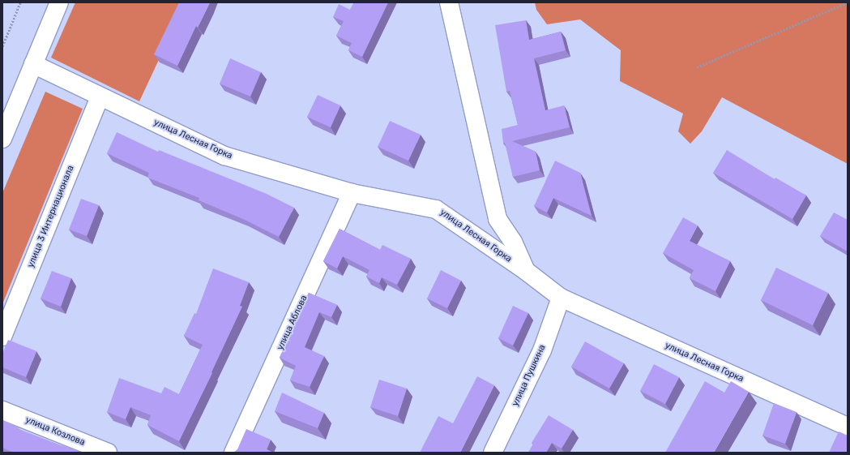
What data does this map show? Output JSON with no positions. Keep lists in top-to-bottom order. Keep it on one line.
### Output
{"streets":{"street":["улица Лесная Горка","улица 3 Интернационала","улица Аблова","улица Пушкина","улица Козлова"]},"crossings":[["улица Лесная Горка","улица 3 Интернационала"],["улица Лесная Горка","улица Аблова"],["улица Лесная Горка","улица Пушкина"]]}
